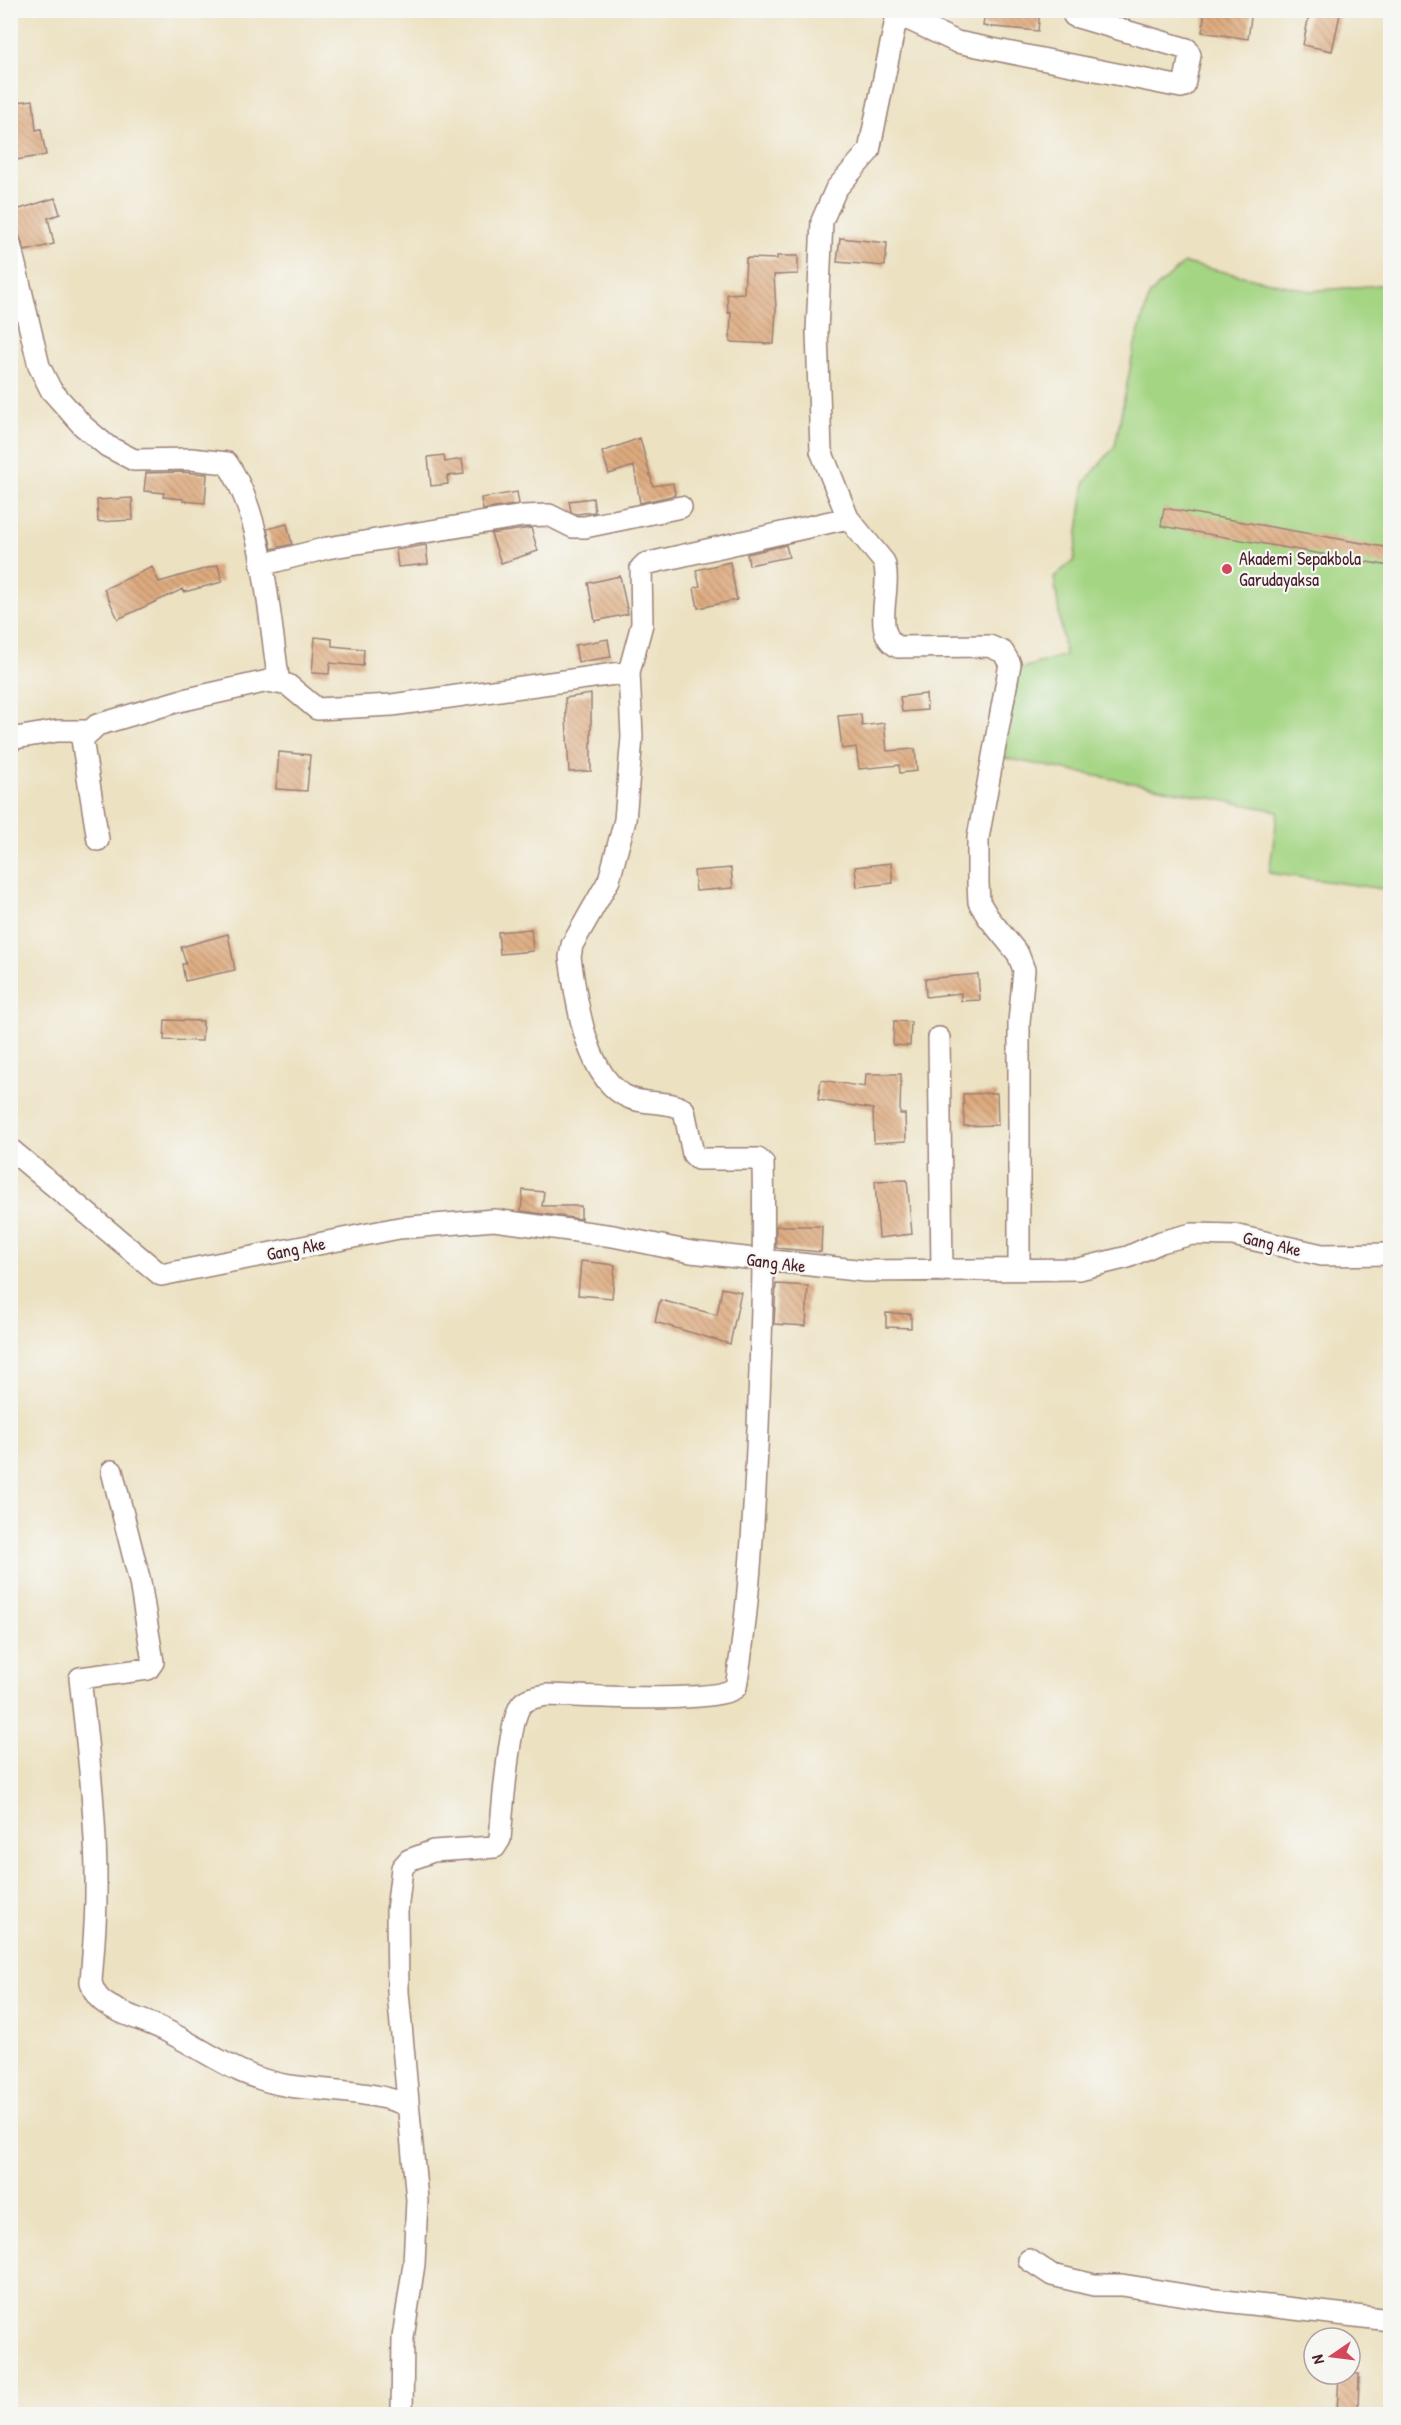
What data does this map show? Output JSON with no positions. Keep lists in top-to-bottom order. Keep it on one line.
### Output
{"streets":{"street":["Gang Ake"]},"places":["Akademi Sepakbola Garudayaksa"],"north":"left"}
